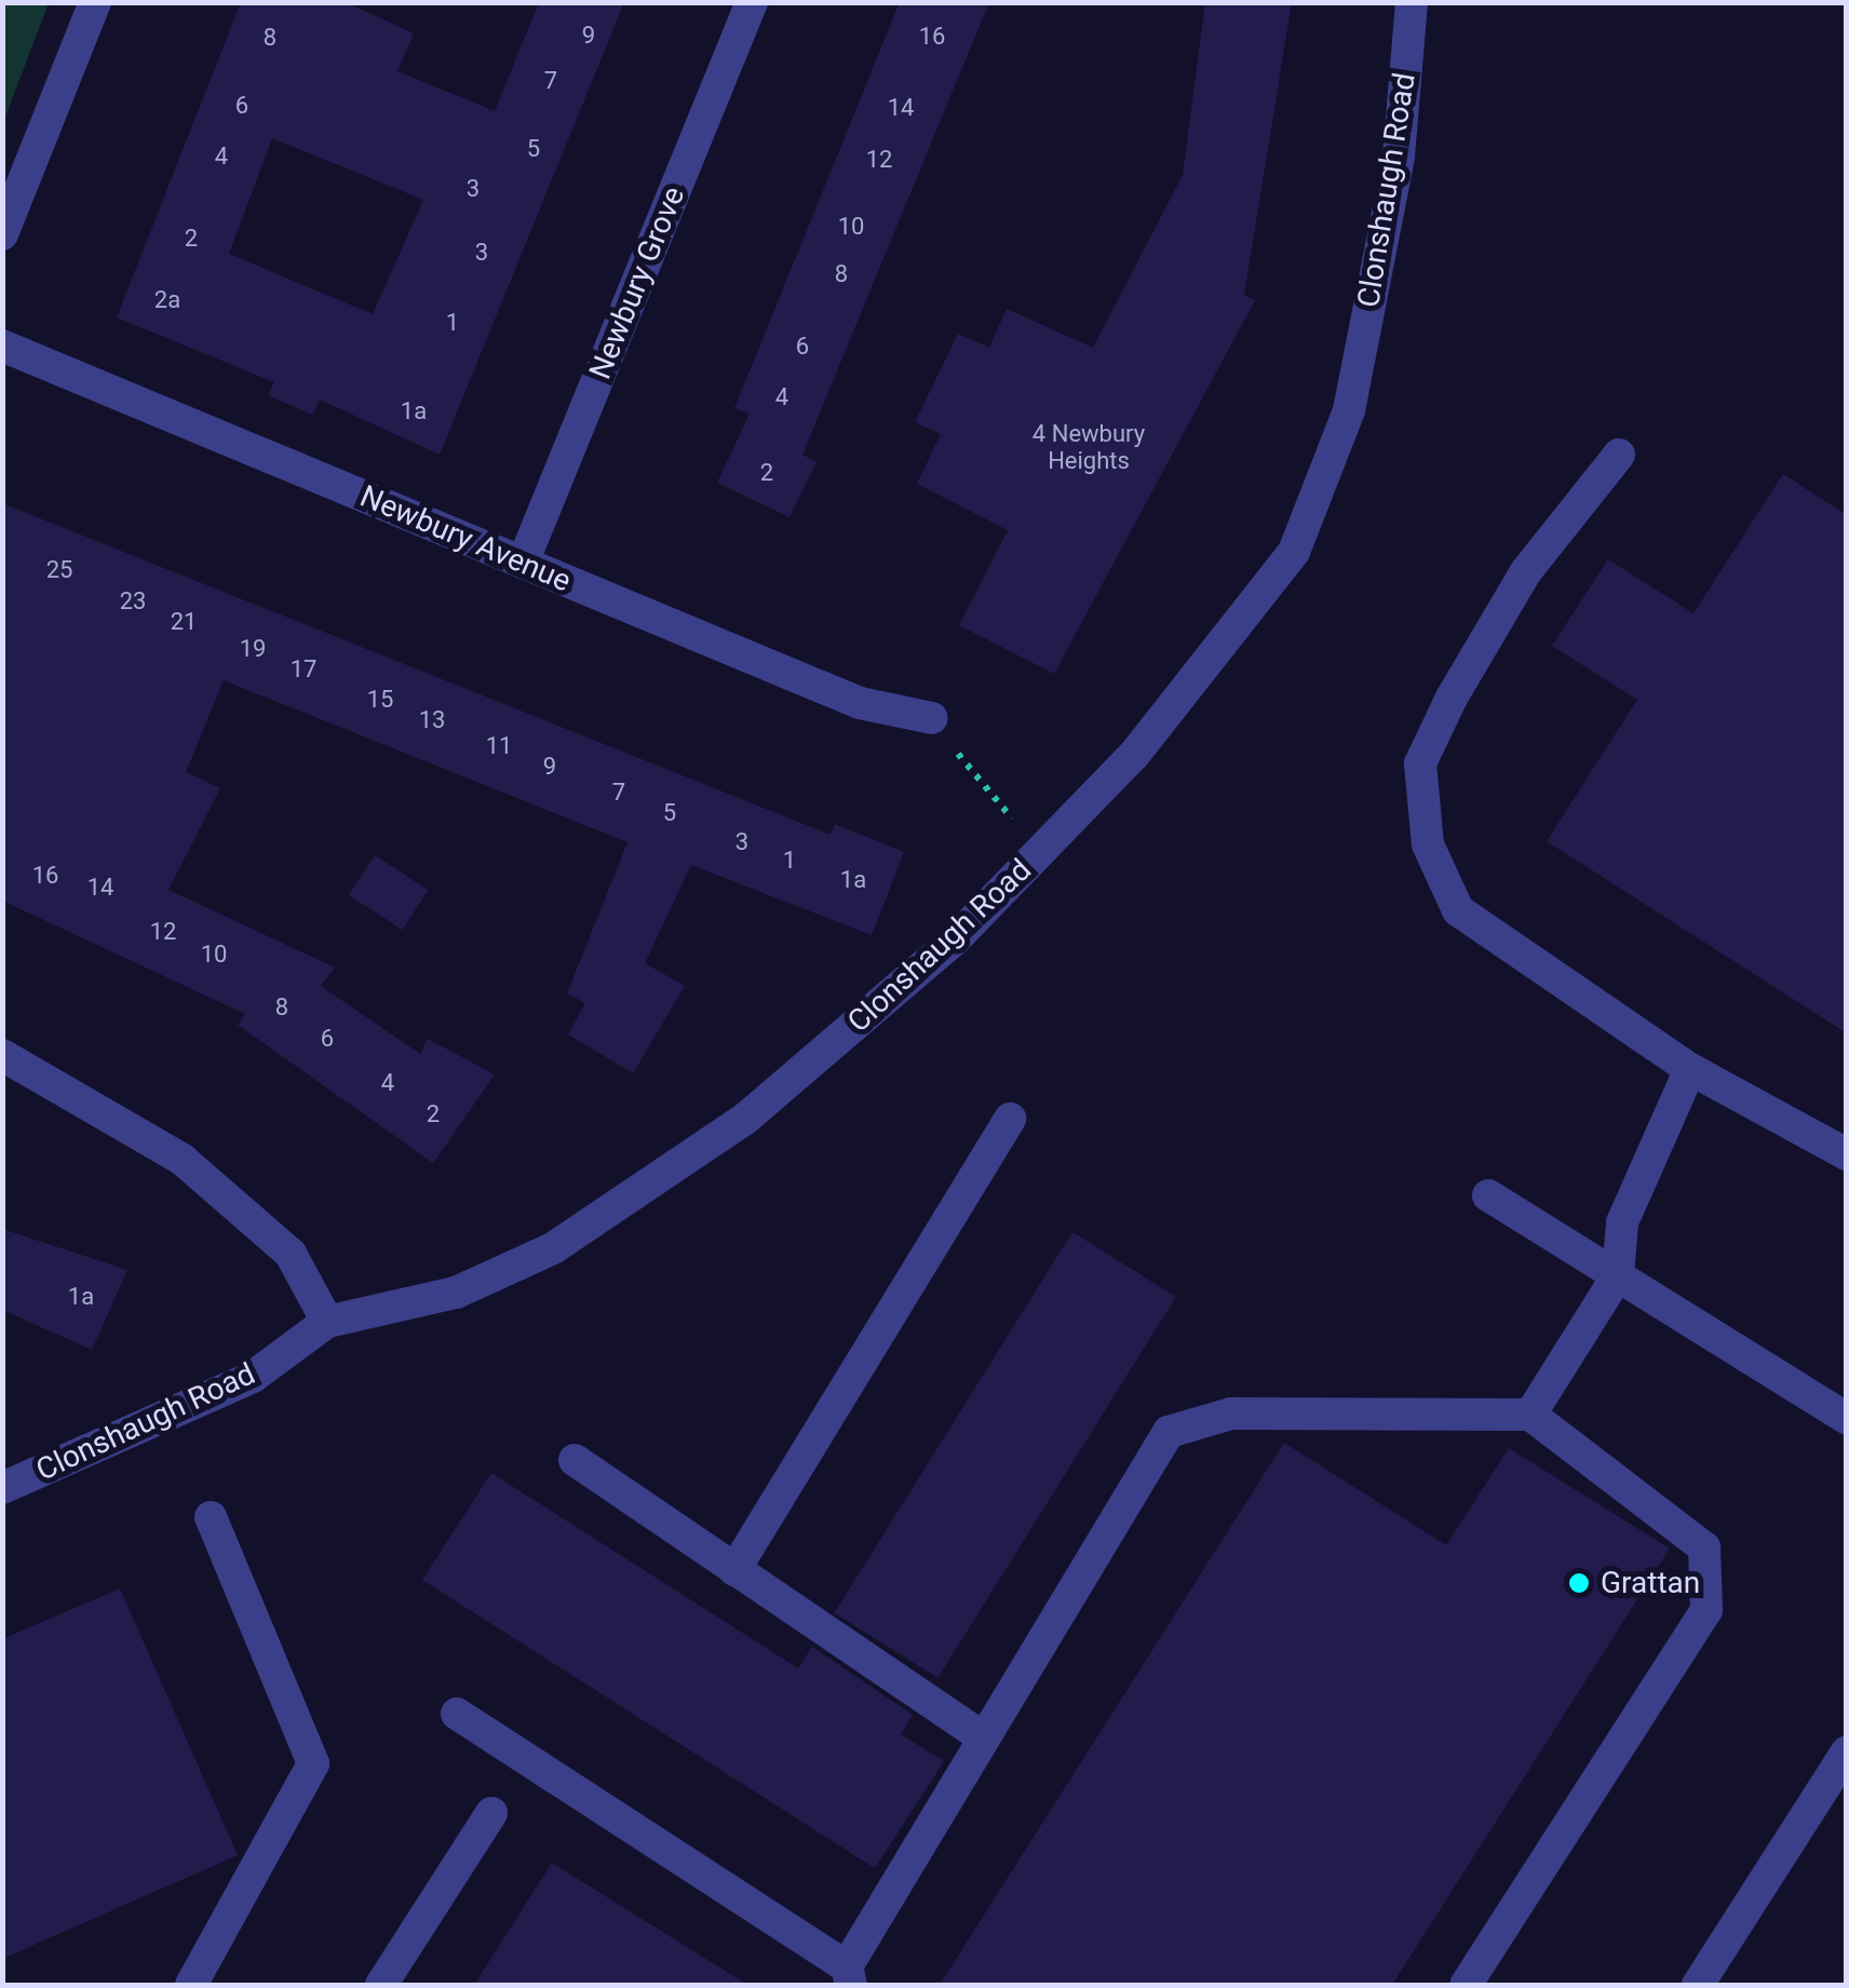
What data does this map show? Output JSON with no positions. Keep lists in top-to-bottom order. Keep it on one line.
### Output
{"streets":{"street":["Clonshaugh Road","Newbury Grove","Newbury Avenue"]},"crossings":[["Newbury Grove","Newbury Avenue"]],"places":["Grattan"],"house_numbers":["9","16","8","7","6","14","5","4","12","3","10","2","3","8","2a","1","6","4","1a","4 Newbury Heights","2","25","23","21","19","17","15","13","11","9","7","5","3","1","16","1a","14","12","10","8","6","4","2","1a"]}
